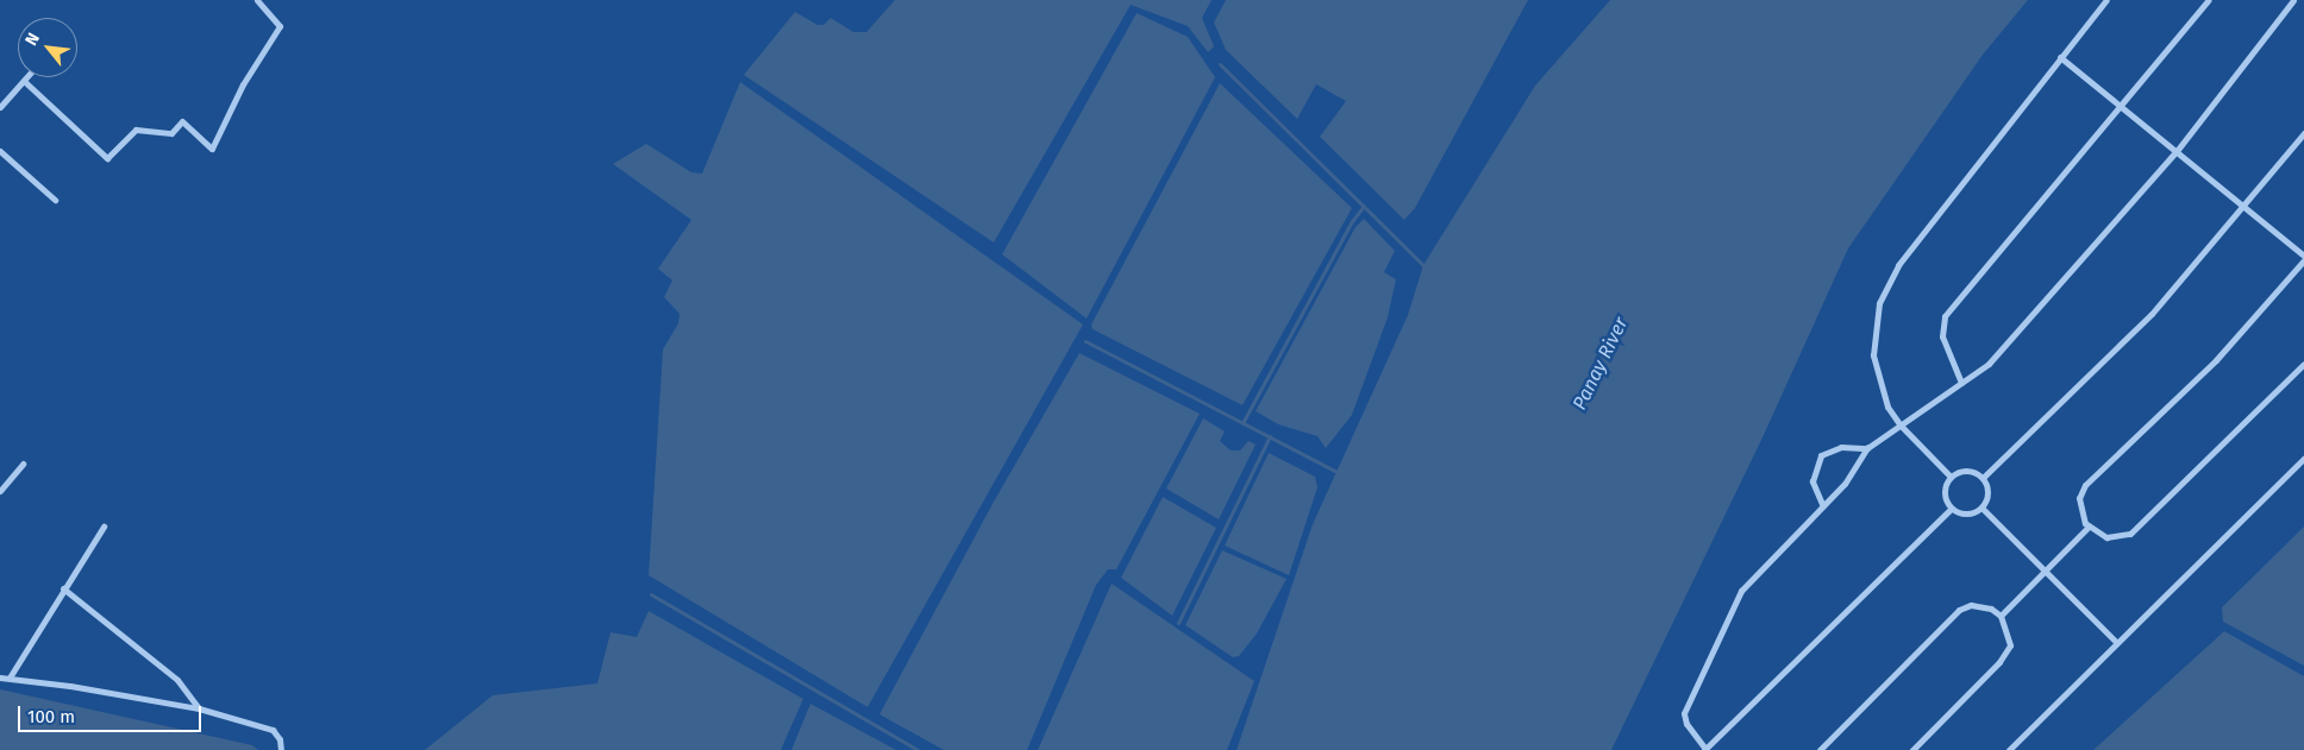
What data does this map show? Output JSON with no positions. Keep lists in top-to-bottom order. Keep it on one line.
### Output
{"water":["Panay River"],"scale_bar":"100 m","north":"top left"}
